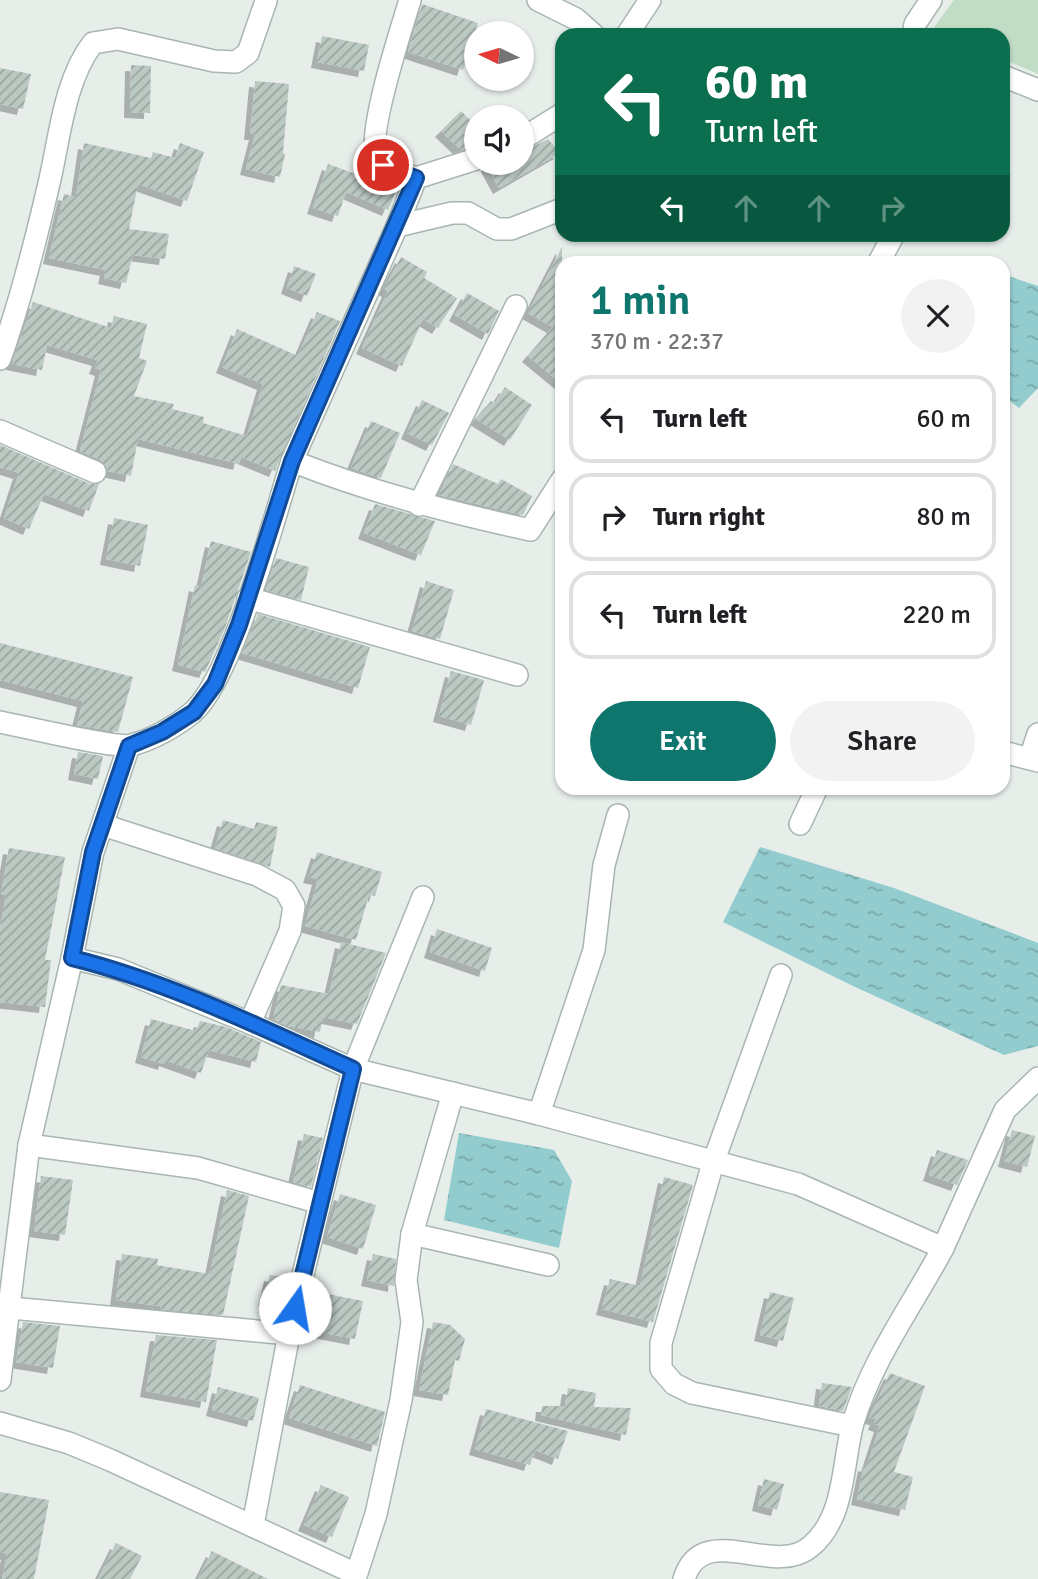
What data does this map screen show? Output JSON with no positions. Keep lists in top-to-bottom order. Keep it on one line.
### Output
{"north":"left","page":{"turn":["60 m","Turn left"],"heading":["1 min","370 m · 22:37"],"list":[{"name":"Turn left","value":"60 m"},{"name":"Turn right","value":"80 m"},{"name":"Turn left","value":"220 m"}],"buttons":["Exit","Share"]}}
